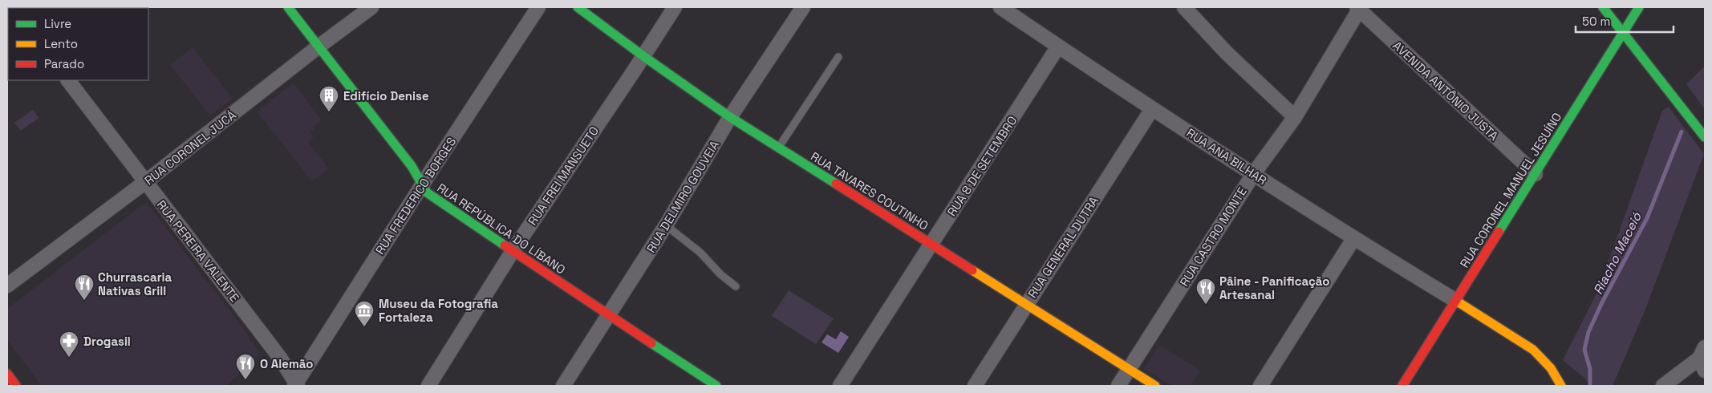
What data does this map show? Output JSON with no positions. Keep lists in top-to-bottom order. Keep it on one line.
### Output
{"streets":{"street":["AVENIDA ANTÔNIO JUSTA","RUA CORONEL JUCÁ","RUA ANA BILHAR","RUA 8 DE SETEMBRO","RUA FREI MANSUETO","RUA CORONEL MANUEL JESUÍNO","RUA TAVARES COUTINHO","RUA FREDERICO BORGES","RUA DELMIRO GOUVEIA","RUA REPÚBLICA DO LÍBANO","RUA CASTRO MONTE","RUA GENERAL DUTRA","RUA PEREIRA VALENTE"]},"crossings":[["AVENIDA ANTÔNIO JUSTA","RUA CORONEL MANUEL JESUÍNO"],["AVENIDA ANTÔNIO JUSTA","RUA CASTRO MONTE"],["RUA CORONEL JUCÁ","RUA REPÚBLICA DO LÍBANO"],["RUA CORONEL JUCÁ","RUA PEREIRA VALENTE"],["RUA ANA BILHAR","RUA 8 DE SETEMBRO"],["RUA ANA BILHAR","RUA CORONEL MANUEL JESUÍNO"],["RUA ANA BILHAR","RUA CASTRO MONTE"],["RUA ANA BILHAR","RUA GENERAL DUTRA"],["RUA 8 DE SETEMBRO","RUA TAVARES COUTINHO"],["RUA FREI MANSUETO","RUA TAVARES COUTINHO"],["RUA FREI MANSUETO","RUA REPÚBLICA DO LÍBANO"],["RUA TAVARES COUTINHO","RUA DELMIRO GOUVEIA"],["RUA TAVARES COUTINHO","RUA CASTRO MONTE"],["RUA TAVARES COUTINHO","RUA GENERAL DUTRA"],["RUA FREDERICO BORGES","RUA REPÚBLICA DO LÍBANO"],["RUA FREDERICO BORGES","RUA PEREIRA VALENTE"],["RUA DELMIRO GOUVEIA","RUA REPÚBLICA DO LÍBANO"]],"water":["Riacho Maceió"],"places":{"building":["Edifício Denise"],"restaurant":["Churrascaria Nativas Grill","Pâine - Panificação Artesanal","O Alemão"],"museum":["Museu da Fotografia Fortaleza"],"pharmacy":["Drogasil"]},"legend":["Livre","Lento","Parado"],"scale_bar":"50 m"}
